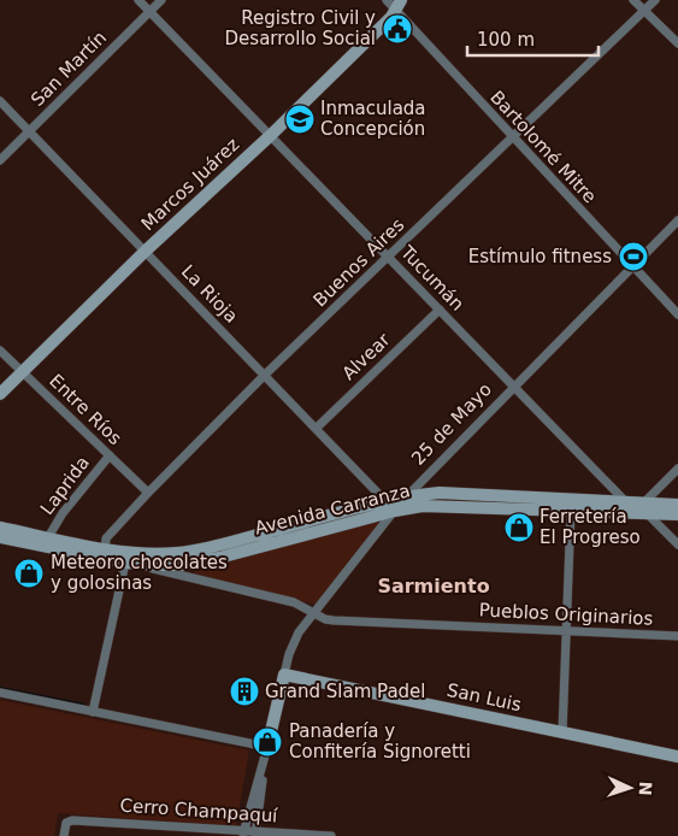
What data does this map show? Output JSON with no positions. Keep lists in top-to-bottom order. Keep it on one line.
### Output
{"streets":{"main road":["Marcos Juárez","Avenida Carranza","San Luis"],"street":["San Martín","Bartolomé Mitre","Buenos Aires","Tucumán","La Rioja","Alvear","Entre Ríos","25 de Mayo","Laprida","Pueblos Originarios","Cerro Champaquí"]},"crossings":[["San Martín","Tucumán"],["San Martín","La Rioja"],["Bartolomé Mitre","Marcos Juárez"],["Bartolomé Mitre","Buenos Aires"],["Bartolomé Mitre","25 de Mayo"],["Marcos Juárez","Tucumán"],["Marcos Juárez","La Rioja"],["Marcos Juárez","Entre Ríos"],["Buenos Aires","Tucumán"],["Buenos Aires","La Rioja"],["Buenos Aires","Entre Ríos"],["Buenos Aires","Avenida Carranza"],["Tucumán","Alvear"],["Tucumán","25 de Mayo"],["Tucumán","Avenida Carranza"],["La Rioja","Alvear"],["La Rioja","Avenida Carranza"],["Entre Ríos","Laprida"],["25 de Mayo","Avenida Carranza"],["Laprida","Avenida Carranza"],["Avenida Carranza","Pueblos Originarios"]],"districts":["Sarmiento"],"places":{"public building":["Registro Civil y Desarrollo Social"],"school or university":["Inmaculada Concepción"],"sports":["Estímulo fitness"],"shop":["Ferretería El Progreso","Meteoro chocolates y golosinas","Panadería y Confitería Signoretti"],"building":["Grand Slam Padel"]},"scale_bar":"100 m","north":"right"}
